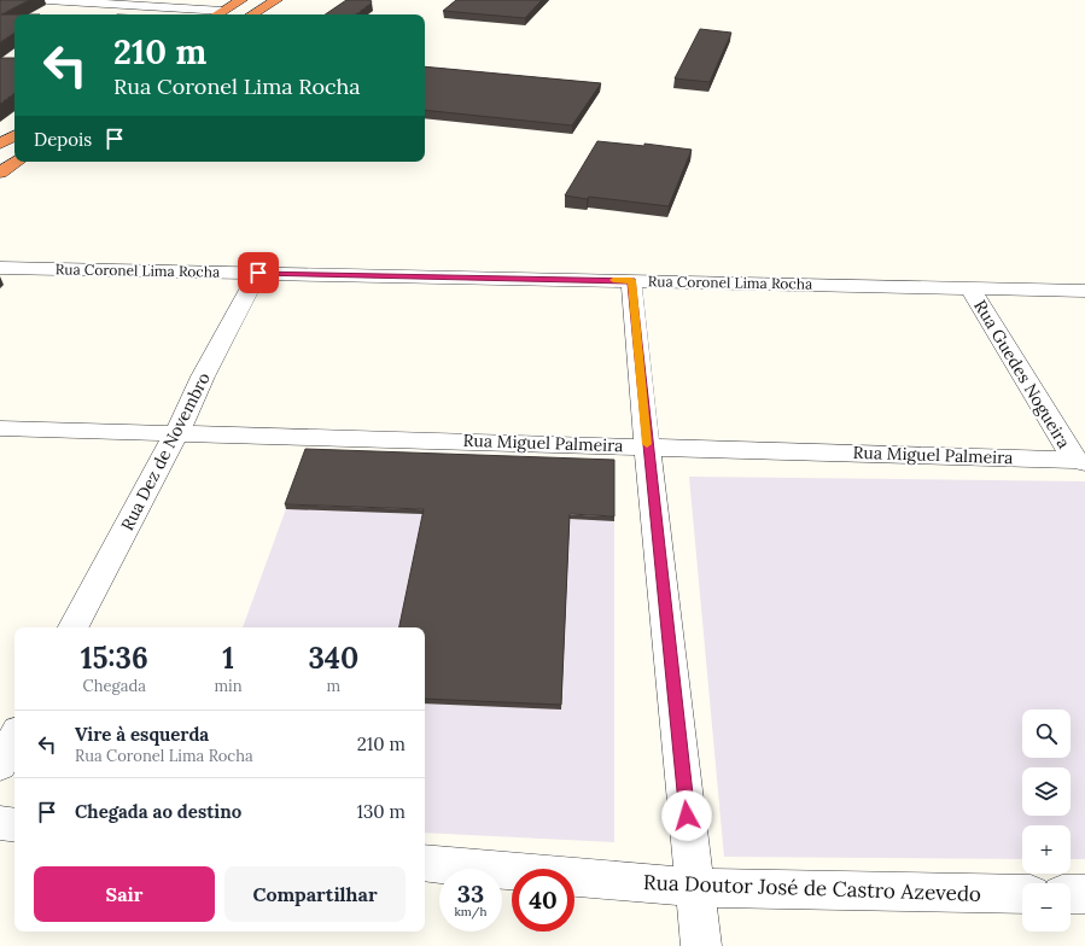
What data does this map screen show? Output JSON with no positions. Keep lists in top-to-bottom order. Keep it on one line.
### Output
{"streets":{"street":["Rua Coronel Lima Rocha","Rua Guedes Nogueira","Rua Miguel Palmeira","Rua Dez de Novembro","Rua Doutor José de Castro Azevedo"]},"crossings":[["Rua Coronel Lima Rocha","Rua Guedes Nogueira"],["Rua Coronel Lima Rocha","Rua Dez de Novembro"],["Rua Guedes Nogueira","Rua Miguel Palmeira"],["Rua Miguel Palmeira","Rua Dez de Novembro"]],"page":{"turn":["210 m","Rua Coronel Lima Rocha"],"then":"Depois","eta":["15:36","Chegada","1","min","340","m"],"map_buttons":["+","−"],"list":[{"name":"Vire à esquerda","note":"Rua Coronel Lima Rocha","value":"210 m"},{"name":"Chegada ao destino","value":"130 m"}],"buttons":["Sair","Compartilhar"],"speed":"33 km/h","limit":"40"}}
